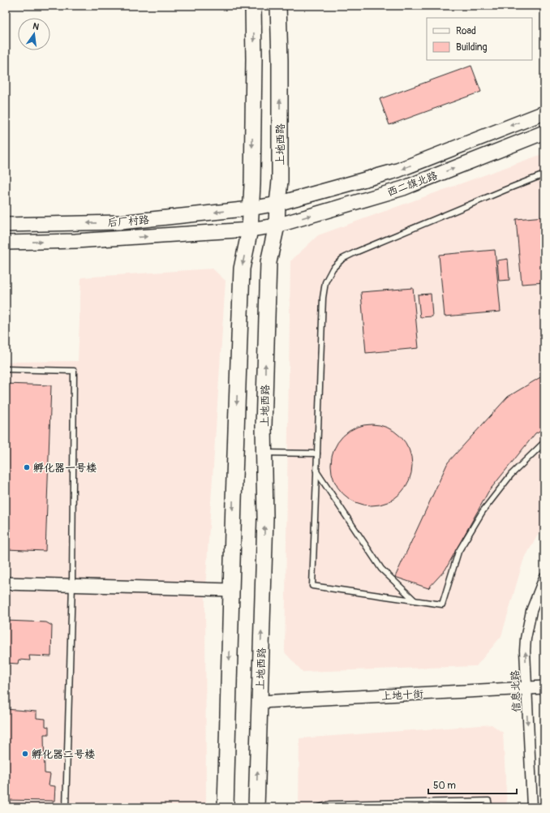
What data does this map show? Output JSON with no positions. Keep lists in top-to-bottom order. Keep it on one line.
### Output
{"streets":{"main road":["上地西路","西二旗北路","后厂村路"],"street":["信息北路","上地十街"]},"crossings":[["上地西路","西二旗北路"],["上地西路","上地十街"],["西二旗北路","后厂村路"],["信息北路","上地十街"]],"places":["孵化器一号楼","孵化器二号楼"],"legend":["Road","Building"],"scale_bar":"50 m","north":"top"}
